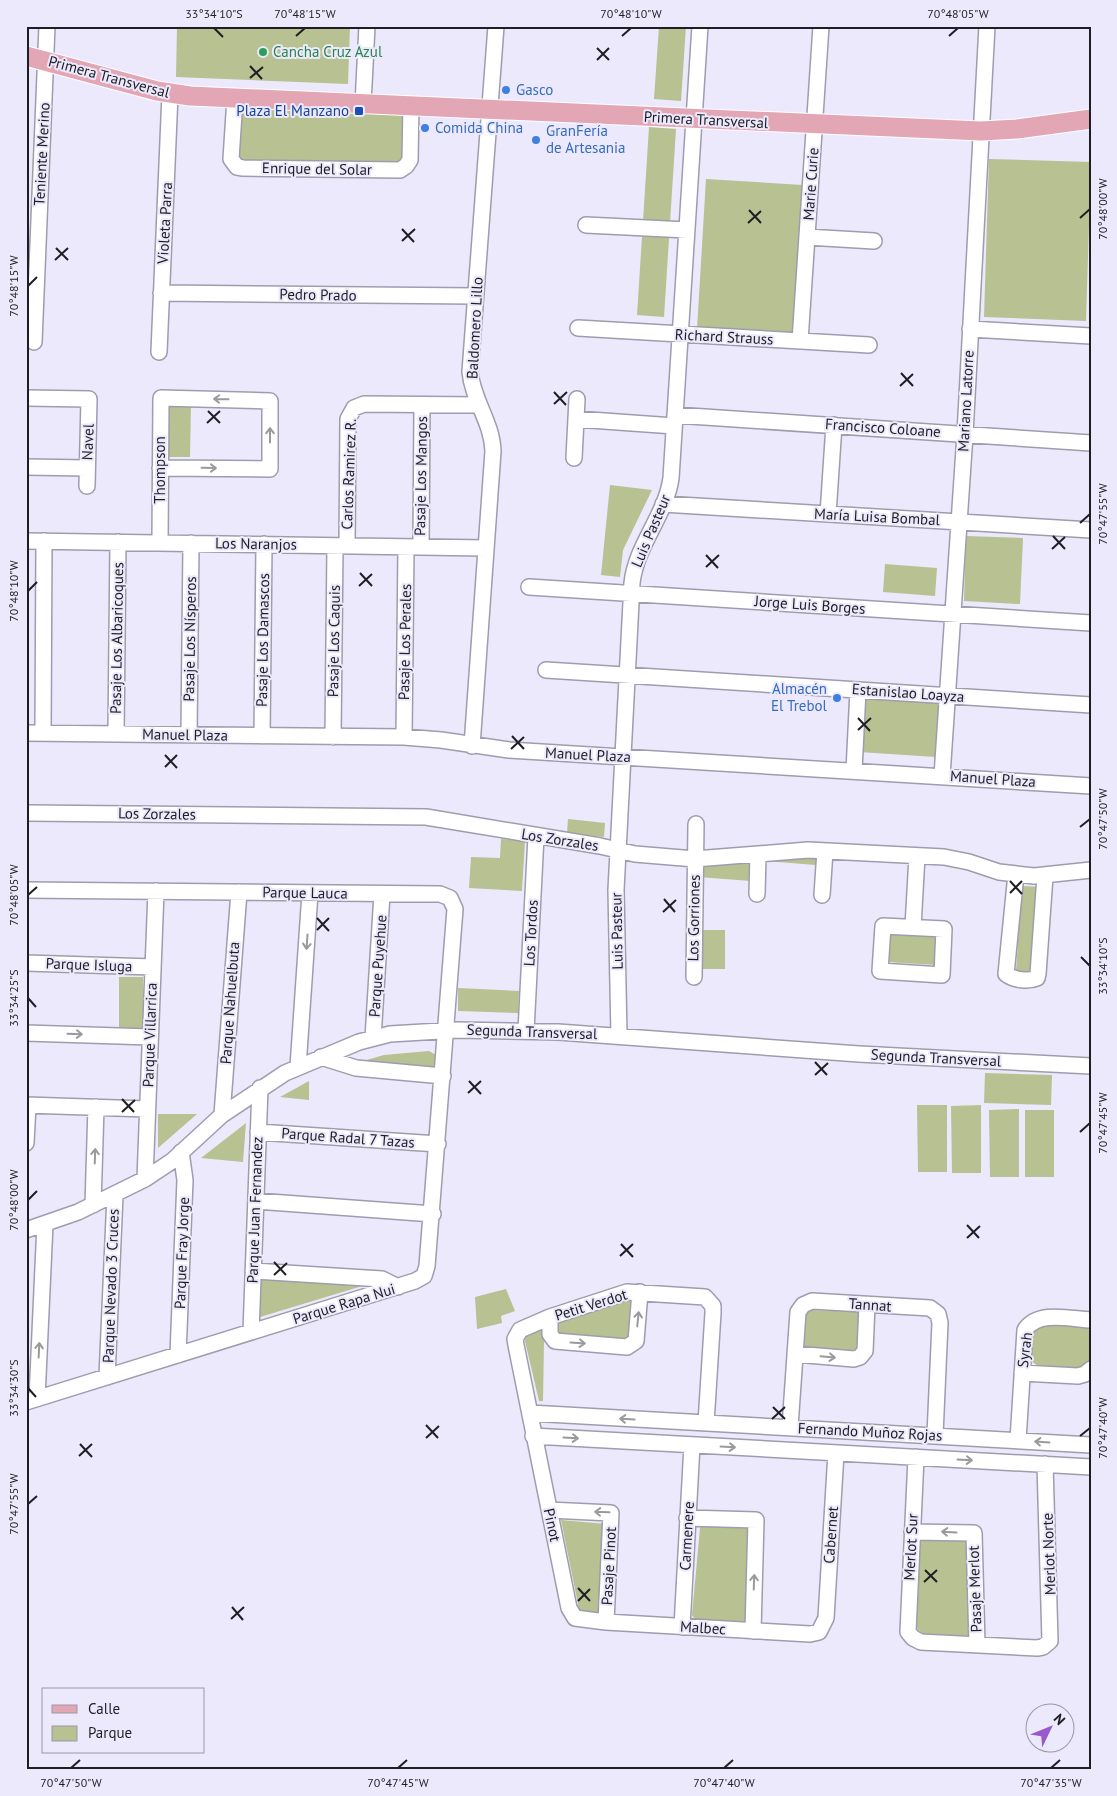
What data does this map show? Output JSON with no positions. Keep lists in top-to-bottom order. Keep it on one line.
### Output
{"streets":{"main road":["Primera Transversal"],"street":["Teniente Merino","Enrique del Solar","Marie Curie","Violeta Parra","Pedro Prado","Baldomero Lillo","Richard Strauss","Mariano Latorre","Francisco Coloane","Navel","Thompson","Carlos Ramirez R.","Pasaje Los Mangos","María Luisa Bombal","Luis Pasteur","Los Naranjos","Jorge Luis Borges","Pasaje Los Albaricoques","Pasaje Los Nísperos","Pasaje Los Damascos","Pasaje Los Caquis","Pasaje Los Perales","Estanislao Loayza","Manuel Plaza","Los Zorzales","Parque Lauca","Los Gorriones","Los Tordos","Parque Isluga","Parque Puyehue","Parque Nahuelbuta","Segunda Transversal","Parque Villarrica","Parque Radal 7 Tazas","Parque Juan Fernandez","Parque Fray Jorge","Parque Nevado 3 Cruces","Parque Rapa Nui","Petit Verdot","Tannat","Syrah","Fernando Muñoz Rojas","Pinot","Cabernet","Carmenere","Merlot Sur","Merlot Norte","Pasaje Pinot","Pasaje Merlot","Malbec"]},"crossings":[["Primera Transversal","Teniente Merino"],["Primera Transversal","Enrique del Solar"],["Primera Transversal","Marie Curie"],["Primera Transversal","Violeta Parra"],["Primera Transversal","Baldomero Lillo"],["Primera Transversal","Mariano Latorre"],["Primera Transversal","Luis Pasteur"],["Marie Curie","Richard Strauss"],["Violeta Parra","Pedro Prado"],["Pedro Prado","Baldomero Lillo"],["Baldomero Lillo","Carlos Ramirez R."],["Baldomero Lillo","Los Naranjos"],["Baldomero Lillo","Manuel Plaza"],["Richard Strauss","Luis Pasteur"],["Mariano Latorre","Francisco Coloane"],["Mariano Latorre","María Luisa Bombal"],["Mariano Latorre","Jorge Luis Borges"],["Mariano Latorre","Estanislao Loayza"],["Mariano Latorre","Manuel Plaza"],["Francisco Coloane","Luis Pasteur"],["Thompson","Los Naranjos"],["Carlos Ramirez R.","Pasaje Los Mangos"],["Carlos Ramirez R.","Los Naranjos"],["Carlos Ramirez R.","Pasaje Los Caquis"],["Pasaje Los Mangos","Los Naranjos"],["Pasaje Los Mangos","Pasaje Los Perales"],["María Luisa Bombal","Luis Pasteur"],["Luis Pasteur","Jorge Luis Borges"],["Luis Pasteur","Estanislao Loayza"],["Luis Pasteur","Manuel Plaza"],["Luis Pasteur","Los Zorzales"],["Luis Pasteur","Segunda Transversal"],["Los Naranjos","Pasaje Los Albaricoques"],["Los Naranjos","Pasaje Los Nísperos"],["Los Naranjos","Pasaje Los Damascos"],["Los Naranjos","Pasaje Los Caquis"],["Los Naranjos","Pasaje Los Perales"],["Pasaje Los Albaricoques","Manuel Plaza"],["Pasaje Los Nísperos","Manuel Plaza"],["Pasaje Los Damascos","Manuel Plaza"],["Pasaje Los Caquis","Manuel Plaza"],["Pasaje Los Perales","Manuel Plaza"],["Los Zorzales","Los Gorriones"],["Los Zorzales","Los Tordos"],["Parque Lauca","Parque Puyehue"],["Parque Lauca","Parque Nahuelbuta"],["Parque Lauca","Segunda Transversal"],["Parque Lauca","Parque Villarrica"],["Parque Lauca","Parque Rapa Nui"],["Los Tordos","Segunda Transversal"],["Parque Isluga","Parque Villarrica"],["Parque Puyehue","Segunda Transversal"],["Parque Nahuelbuta","Segunda Transversal"],["Segunda Transversal","Parque Villarrica"],["Segunda Transversal","Parque Juan Fernandez"],["Segunda Transversal","Parque Fray Jorge"],["Segunda Transversal","Parque Nevado 3 Cruces"],["Segunda Transversal","Parque Rapa Nui"],["Parque Radal 7 Tazas","Parque Juan Fernandez"],["Parque Radal 7 Tazas","Parque Rapa Nui"],["Parque Juan Fernandez","Parque Rapa Nui"],["Parque Fray Jorge","Parque Rapa Nui"],["Parque Nevado 3 Cruces","Parque Rapa Nui"],["Petit Verdot","Fernando Muñoz Rojas"],["Petit Verdot","Pinot"],["Tannat","Fernando Muñoz Rojas"],["Syrah","Fernando Muñoz Rojas"],["Fernando Muñoz Rojas","Pinot"],["Fernando Muñoz Rojas","Cabernet"],["Fernando Muñoz Rojas","Carmenere"],["Fernando Muñoz Rojas","Merlot Sur"],["Fernando Muñoz Rojas","Merlot Norte"],["Pinot","Pasaje Pinot"],["Pinot","Malbec"],["Cabernet","Malbec"],["Carmenere","Malbec"],["Merlot Sur","Merlot Norte"],["Merlot Sur","Pasaje Merlot"],["Merlot Norte","Pasaje Merlot"],["Pasaje Pinot","Malbec"]],"places":{"other":["Cancha Cruz Azul","Gasco","Comida China","GranFería de Artesania","Almacén El Trebol"],"transit":["Plaza El Manzano"]},"legend":["Calle","Parque"],"north":"top right","coordinates":["33°34'10\"S","70°48'15\"W","70°48'10\"W","70°48'05\"W","70°48'00\"W","70°47'55\"W","70°47'50\"W","33°34'25\"S","70°47'45\"W","33°34'30\"S","70°47'40\"W","70°47'35\"W"]}
